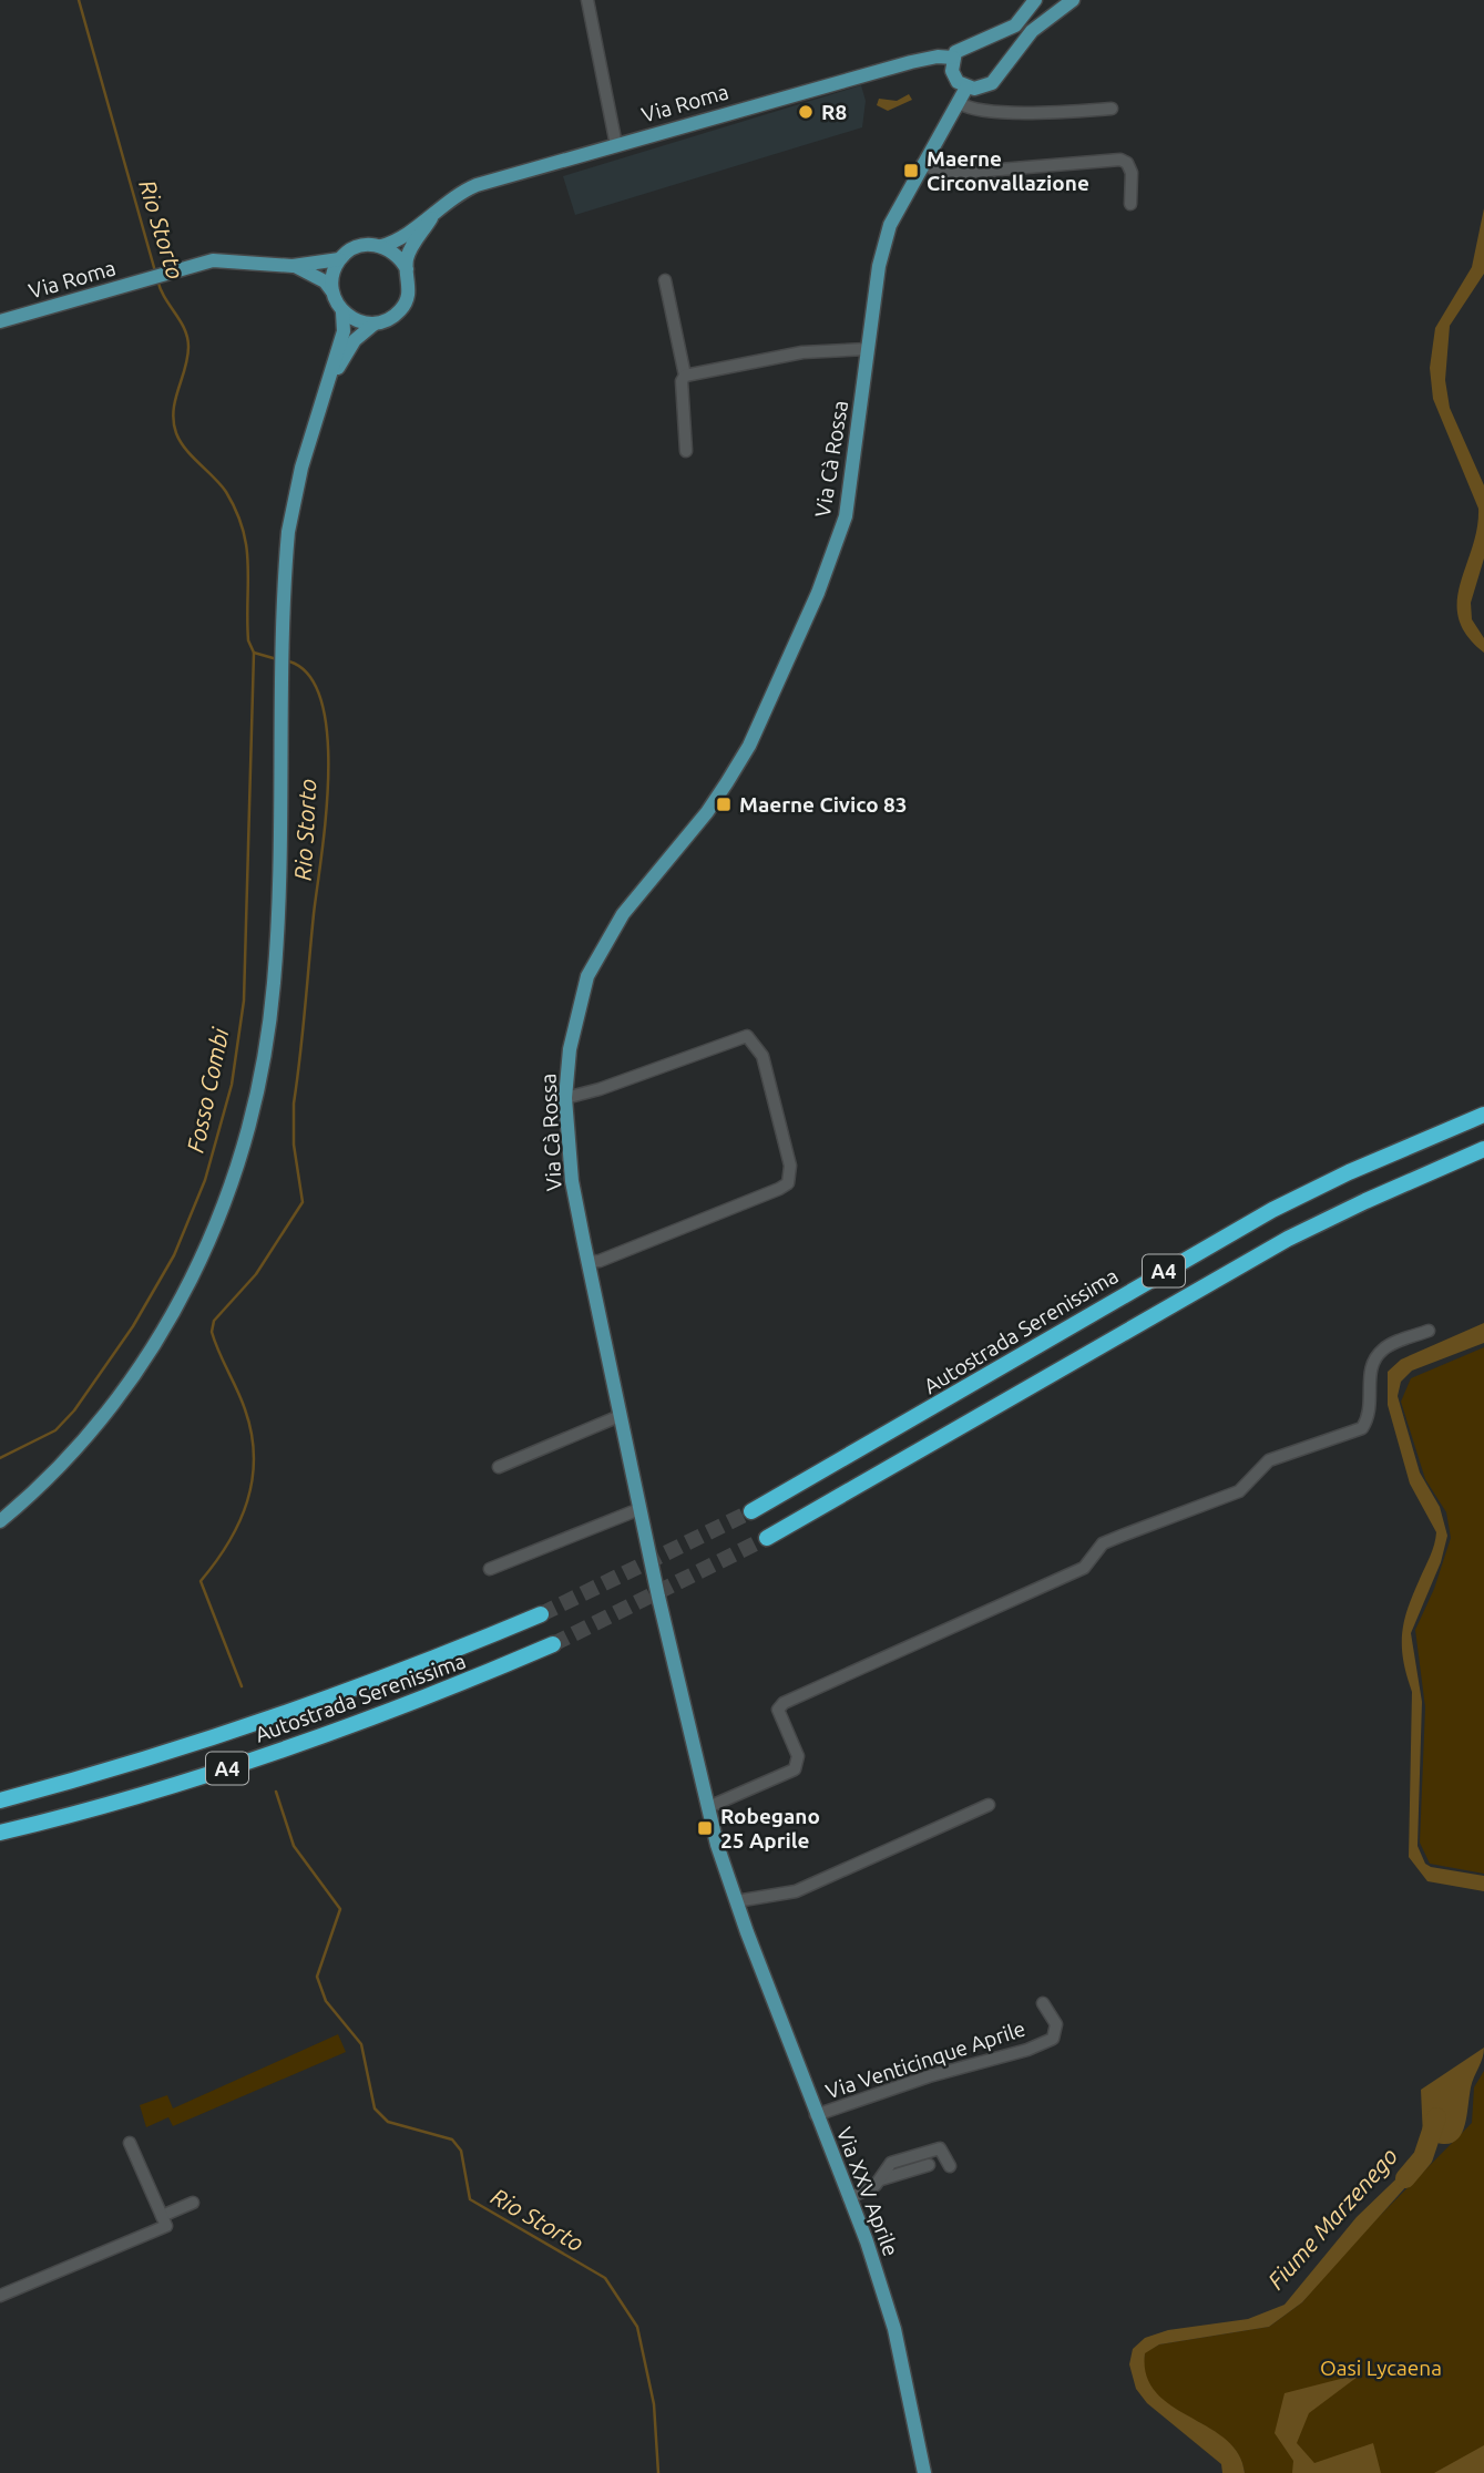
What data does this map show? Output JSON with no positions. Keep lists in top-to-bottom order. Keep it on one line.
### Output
{"streets":{"highway":["A4","Autostrada Serenissima"],"main road":["Via Roma","Via Cà Rossa","Via XXV Aprile"],"street":["Via Venticinque Aprile"]},"crossings":[["Via Cà Rossa","Via XXV Aprile"],["Via Venticinque Aprile","Via XXV Aprile"]],"water":["Rio Storto","Fosso Combi","Fiume Marzenego"],"parks":["Oasi Lycaena"],"places":{"other":["R8"],"transit":["Maerne Circonvallazione","Maerne Civico 83","Robegano 25 Aprile"]}}
